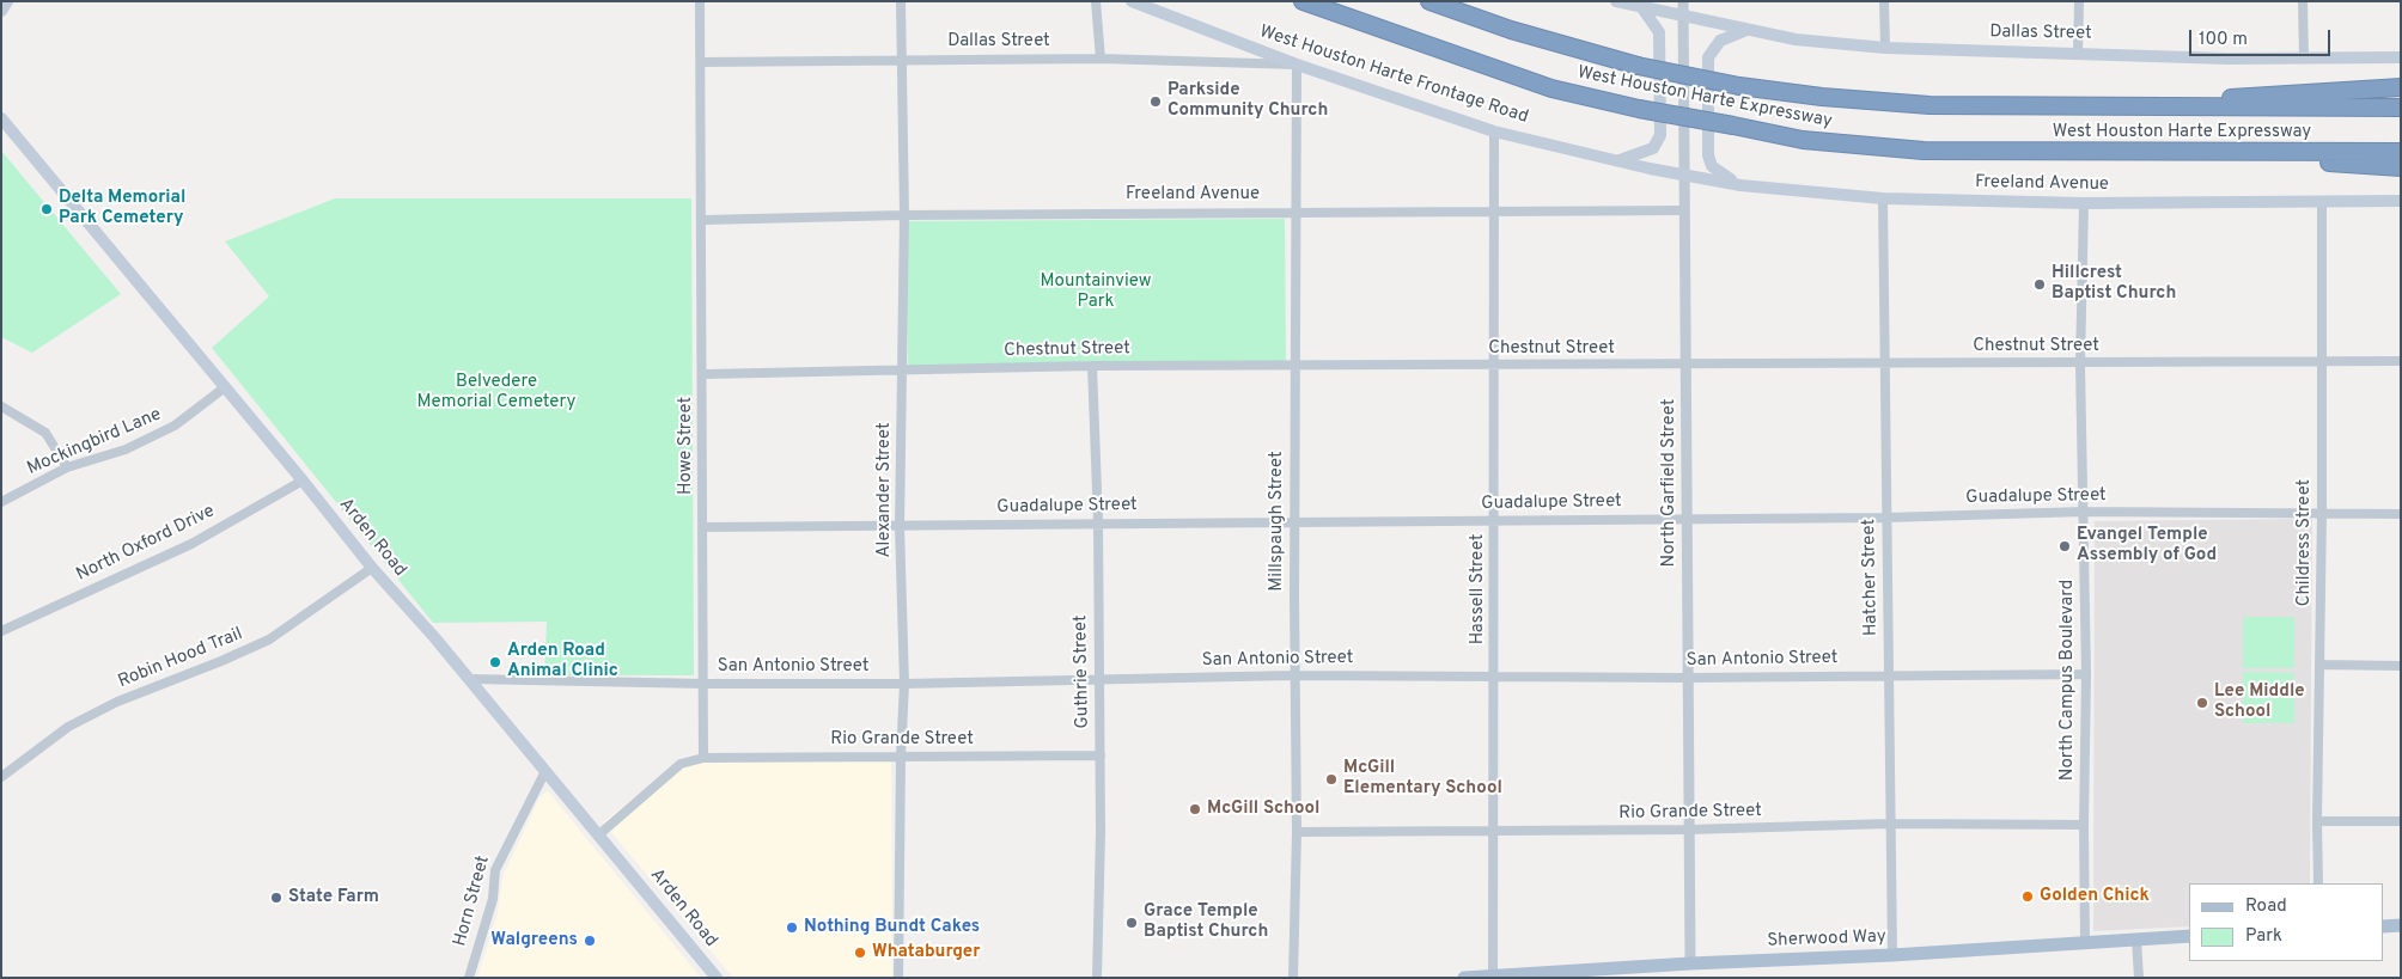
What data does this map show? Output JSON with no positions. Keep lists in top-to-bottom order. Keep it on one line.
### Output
{"streets":{"highway":["West Houston Harte Expressway"],"main road":["Dallas Street","West Houston Harte Frontage Road","Freeland Avenue","Arden Road","Sherwood Way"],"street":["Chestnut Street","Mockingbird Lane","Howe Street","North Garfield Street","Alexander Street","Guadalupe Street","Millspaugh Street","Childress Street","North Oxford Drive","Hatcher Street","Hassell Street","Robin Hood Trail","San Antonio Street","Guthrie Street","North Campus Boulevard","Rio Grande Street","Horn Street"]},"crossings":[["Dallas Street","West Houston Harte Frontage Road"],["Dallas Street","Howe Street"],["Dallas Street","North Garfield Street"],["Dallas Street","Alexander Street"],["Dallas Street","Millspaugh Street"],["West Houston Harte Frontage Road","Freeland Avenue"],["West Houston Harte Frontage Road","North Garfield Street"],["West Houston Harte Frontage Road","Millspaugh Street"],["West Houston Harte Frontage Road","Hassell Street"],["Freeland Avenue","Howe Street"],["Freeland Avenue","North Garfield Street"],["Freeland Avenue","Alexander Street"],["Freeland Avenue","Millspaugh Street"],["Freeland Avenue","Childress Street"],["Freeland Avenue","Hatcher Street"],["Freeland Avenue","Hassell Street"],["Freeland Avenue","North Campus Boulevard"],["Chestnut Street","Howe Street"],["Chestnut Street","North Garfield Street"],["Chestnut Street","Alexander Street"],["Chestnut Street","Millspaugh Street"],["Chestnut Street","Childress Street"],["Chestnut Street","Hatcher Street"],["Chestnut Street","Hassell Street"],["Chestnut Street","Guthrie Street"],["Chestnut Street","North Campus Boulevard"],["Mockingbird Lane","Arden Road"],["Howe Street","Guadalupe Street"],["Howe Street","San Antonio Street"],["Howe Street","Rio Grande Street"],["North Garfield Street","Guadalupe Street"],["North Garfield Street","San Antonio Street"],["North Garfield Street","Rio Grande Street"],["North Garfield Street","Sherwood Way"],["Alexander Street","Guadalupe Street"],["Alexander Street","San Antonio Street"],["Alexander Street","Rio Grande Street"],["Guadalupe Street","Millspaugh Street"],["Guadalupe Street","Childress Street"],["Guadalupe Street","Hatcher Street"],["Guadalupe Street","Hassell Street"],["Guadalupe Street","Guthrie Street"],["Guadalupe Street","North Campus Boulevard"],["Millspaugh Street","San Antonio Street"],["Millspaugh Street","Rio Grande Street"],["Arden Road","North Oxford Drive"],["Arden Road","Robin Hood Trail"],["Arden Road","San Antonio Street"],["Arden Road","Horn Street"],["Hatcher Street","San Antonio Street"],["Hatcher Street","Rio Grande Street"],["Hatcher Street","Sherwood Way"],["Hassell Street","San Antonio Street"],["Hassell Street","Rio Grande Street"],["Hassell Street","Sherwood Way"],["San Antonio Street","Guthrie Street"],["San Antonio Street","North Campus Boulevard"],["Guthrie Street","Rio Grande Street"],["North Campus Boulevard","Rio Grande Street"],["North Campus Boulevard","Sherwood Way"]],"parks":["Mountainview Park","Belvedere Memorial Cemetery"],"places":["Parkside Community Church","Delta Memorial Park Cemetery","Hillcrest Baptist Church","Evangel Temple Assembly of God","Arden Road Animal Clinic","Lee Middle School","McGill Elementary School","McGill School","Golden Chick","State Farm","Grace Temple Baptist Church","Nothing Bundt Cakes","Walgreens","Whataburger"],"legend":["Road","Park"],"scale_bar":"100 m"}
